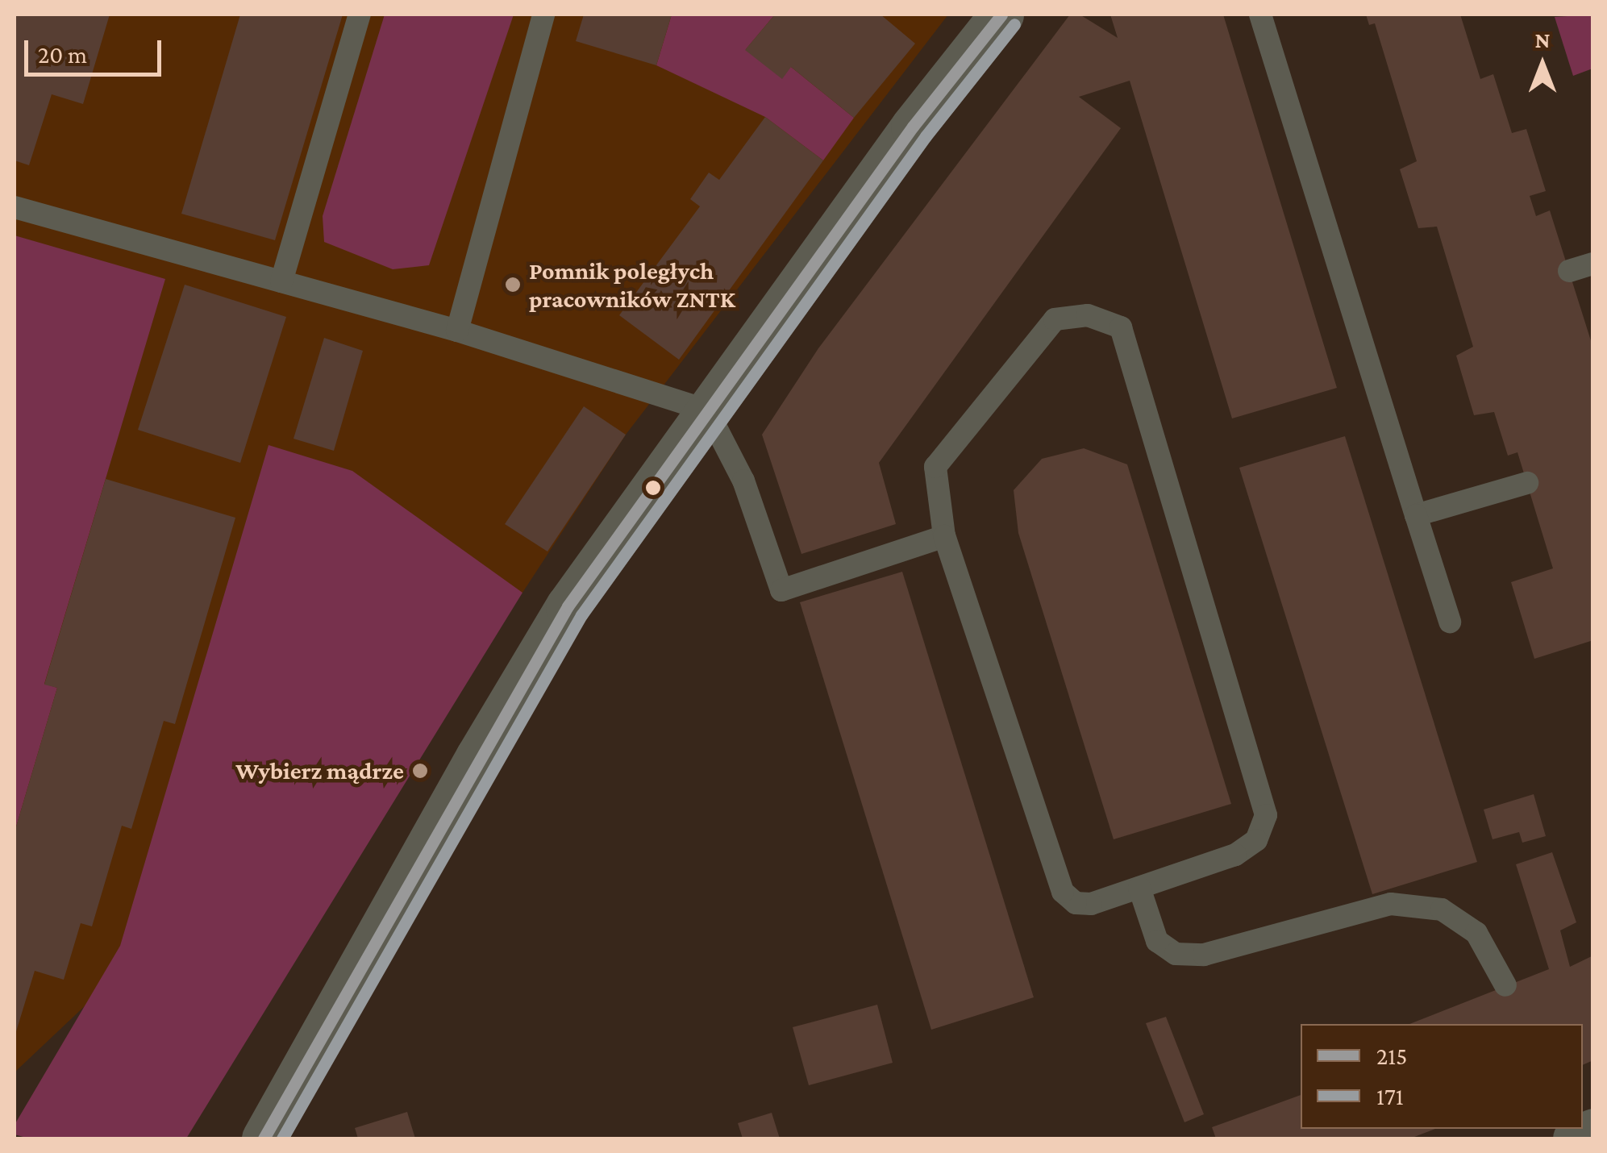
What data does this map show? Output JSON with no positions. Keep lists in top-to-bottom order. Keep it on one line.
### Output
{"places":["Pomnik poległych pracowników ZNTK","Wybierz mądrze"],"lines":["transit line 215","transit line 171"],"legend":["215","171"],"scale_bar":"20 m","north":"top"}
